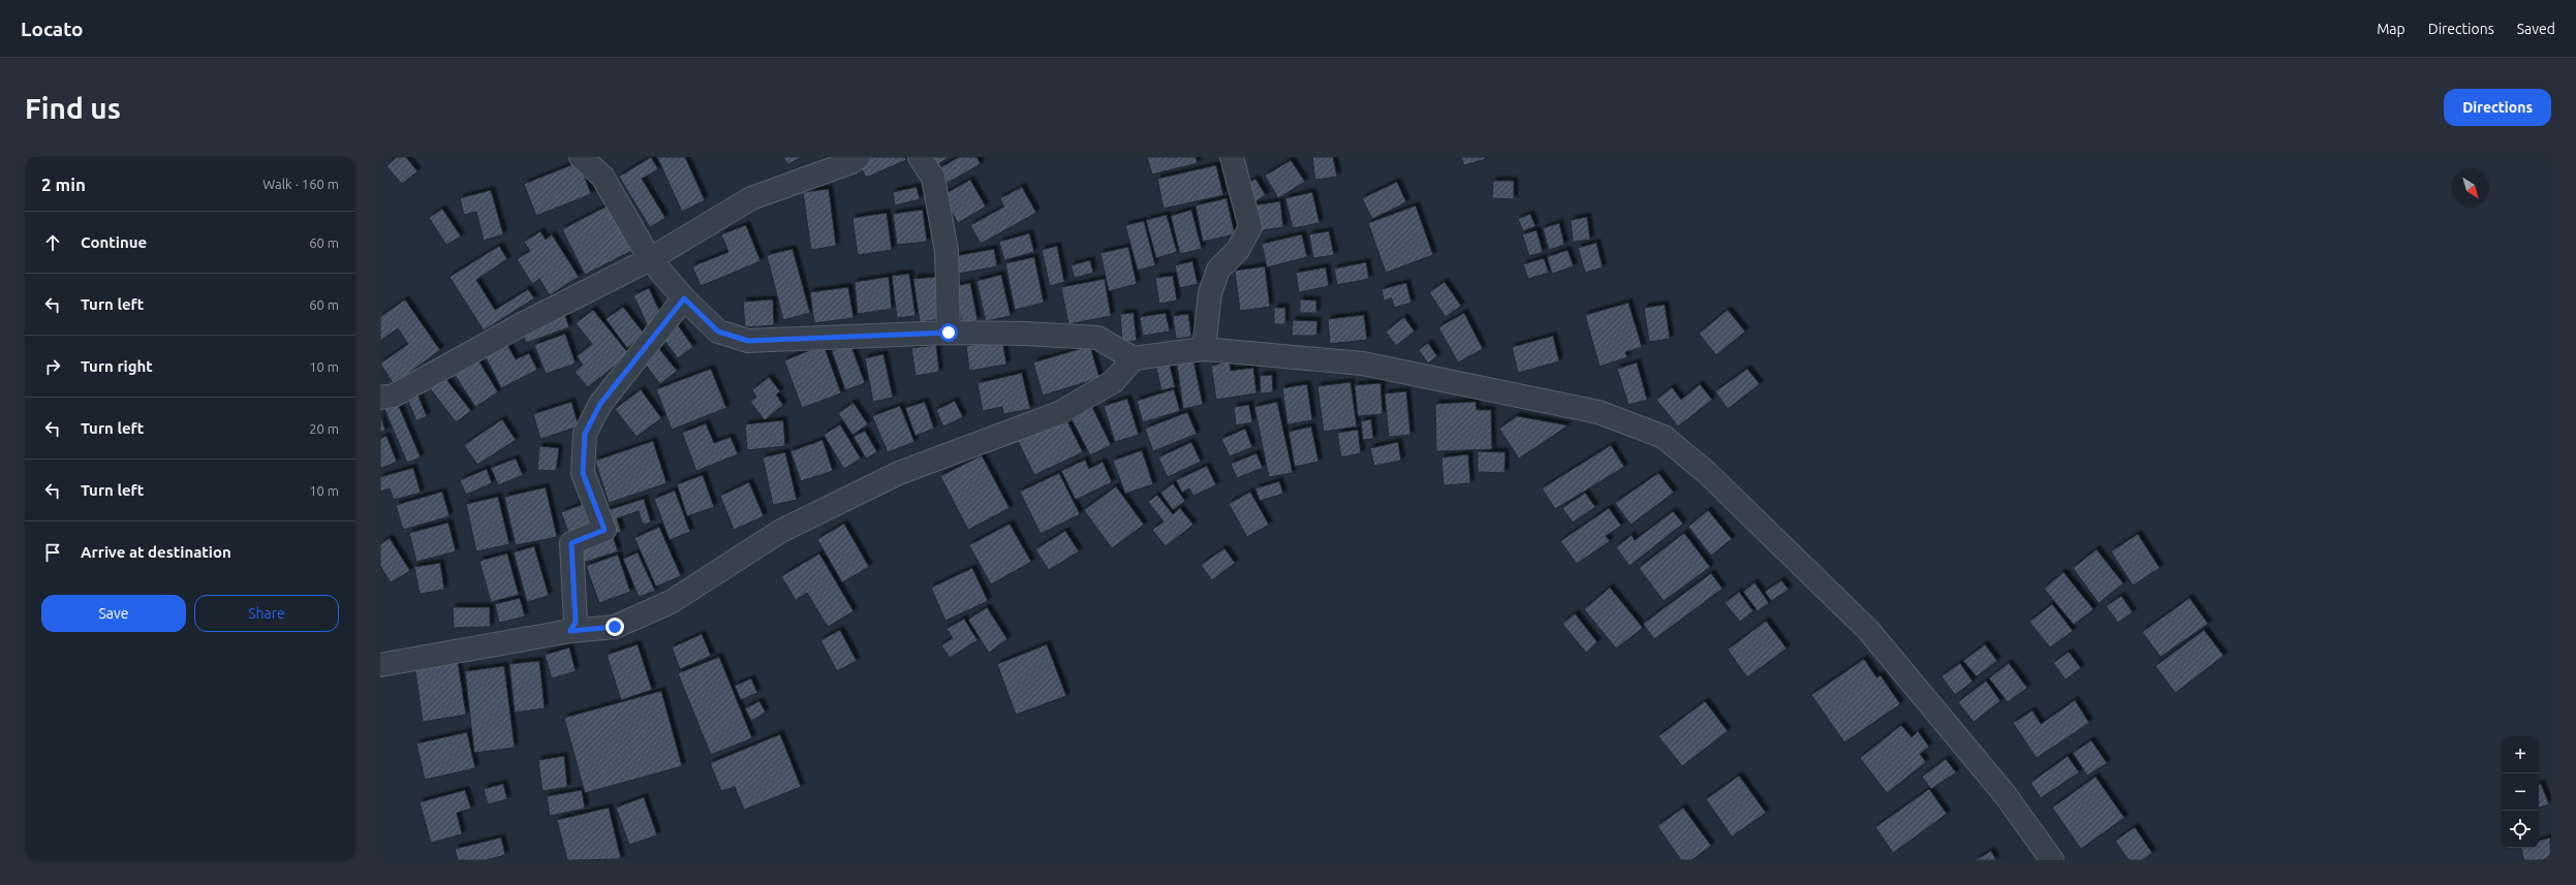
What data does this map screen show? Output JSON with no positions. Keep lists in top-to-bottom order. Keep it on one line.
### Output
{"north":"bottom right","page":{"header":"Locato","nav":["Map","Directions","Saved"],"buttons":["Directions",["Save","Share"]],"title":"Find us","heading":["2 min","Walk · 160 m"],"list":[["Continue","60 m"],["Turn left","60 m"],["Turn right","10 m"],["Turn left","20 m"],["Turn left","10 m"],"Arrive at destination"],"map_buttons":["+","−"]}}
